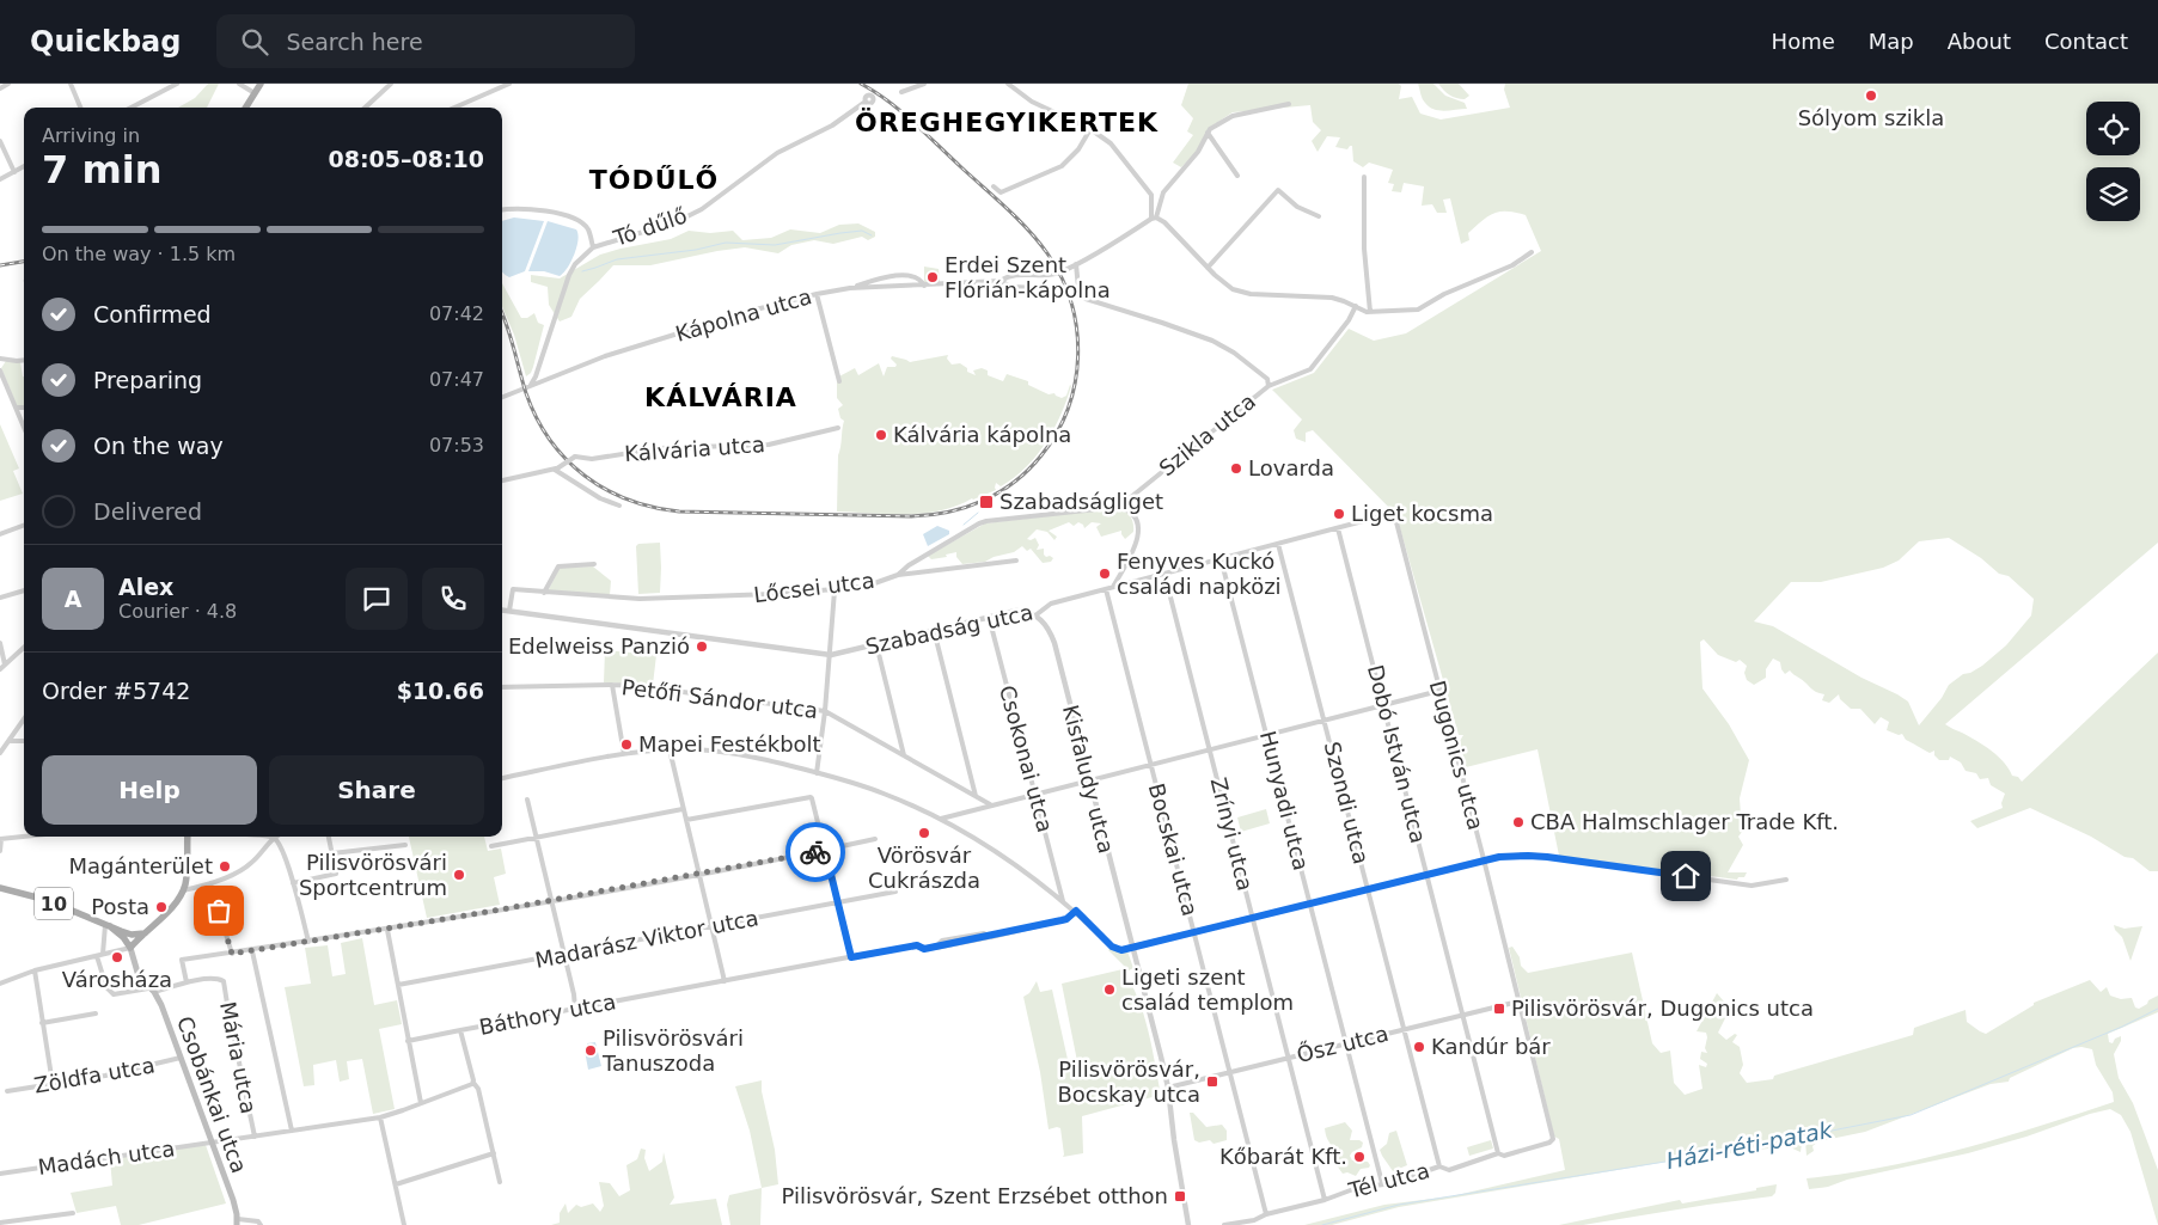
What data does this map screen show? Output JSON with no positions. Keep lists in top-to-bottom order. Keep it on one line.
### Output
{"streets":{"main road":["10","Csobánkai utca"],"street":["Tó dűlő","Kápolna utca","Szikla utca","Kálvária utca","Lőcsei utca","Szabadság utca","Petőfi Sándor utca","Dobó István utca","Dugonics utca","Csokonai utca","Kisfaludy utca","Hunyadi utca","Szondi utca","Zrínyi utca","Bocskai utca","Madarász Viktor utca","Báthory utca","Ősz utca","Mária utca","Zöldfa utca","Madách utca","Tél utca"]},"crossings":[["Tó dűlő","Kápolna utca"],["Szabadság utca","Dobó István utca"],["Szabadság utca","Dugonics utca"],["Szabadság utca","Csokonai utca"],["Szabadság utca","Kisfaludy utca"],["Szabadság utca","Hunyadi utca"],["Szabadság utca","Szondi utca"],["Szabadság utca","Zrínyi utca"],["Szabadság utca","Bocskai utca"],["Dobó István utca","Ősz utca"],["Dobó István utca","Tél utca"],["Dugonics utca","Ősz utca"],["Dugonics utca","Tél utca"],["Kisfaludy utca","Ősz utca"],["Hunyadi utca","Ősz utca"],["Hunyadi utca","Tél utca"],["Szondi utca","Ősz utca"],["Szondi utca","Tél utca"],["Zrínyi utca","Ősz utca"],["Zrínyi utca","Tél utca"],["Bocskai utca","Ősz utca"],["Bocskai utca","Tél utca"],["Zöldfa utca","Csobánkai utca"],["Csobánkai utca","Madách utca"]],"districts":["ÖREGHEGYIKERTEK","TÓDŰLŐ","KÁLVÁRIA"],"water":["Házi-réti-patak"],"places":{"other":["Sólyom szikla","Erdei Szent Flórián-kápolna","Kálvária kápolna","Lovarda","Liget kocsma","Fenyves Kuckó családi napközi","Edelweiss Panzió","Mapei Festékbolt","CBA Halmschlager Trade Kft.","Vörösvár Cukrászda","Magánterület","Pilisvörösvári Sportcentrum","Posta","Városháza","Ligeti szent család templom","Kandúr bár","Pilisvörösvári Tanuszoda","Kőbarát Kft."],"transit":["Szabadságliget","Pilisvörösvár, Dugonics utca","Pilisvörösvár, Bocskay utca","Pilisvörösvár, Szent Erzsébet otthon"]},"page":{"header":"Quickbag","search":"Search here","nav":["Home","Map","About","Contact"],"heading":["7 min","Arriving in","08:05–08:10"],"panel":["Alex","Courier · 4.8","Order #5742","$10.66"],"bar":"On the way · 1.5 km","list":[["Confirmed","07:42"],["Preparing","07:47"],["On the way","07:53"],"Delivered"],"round":"A","buttons":["Help","Share"]}}
